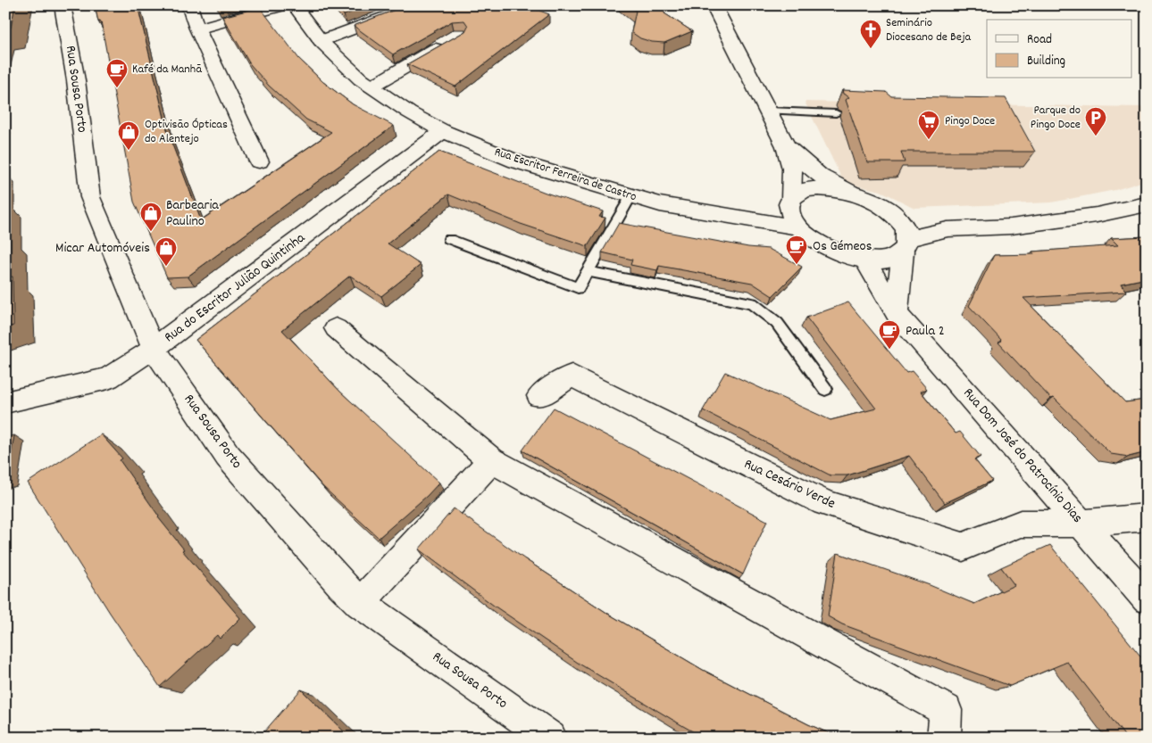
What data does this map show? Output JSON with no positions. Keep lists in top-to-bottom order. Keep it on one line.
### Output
{"streets":{"street":["Rua Sousa Porto","Rua Escritor Ferreira de Castro","Rua do Escritor Julião Quintinha","Rua Dom José do Patrocínio Dias","Rua Cesário Verde"]},"crossings":[["Rua Sousa Porto","Rua do Escritor Julião Quintinha"],["Rua Escritor Ferreira de Castro","Rua do Escritor Julião Quintinha"],["Rua Dom José do Patrocínio Dias","Rua Cesário Verde"]],"places":{"church":["Seminário Diocesano de Beja"],"cafe":["Kafé da Manhã","Os Gémeos","Paula 2"],"parking":["Parque do Pingo Doce"],"supermarket":["Pingo Doce"],"shop":["Optivisão Ópticas do Alentejo","Barbearia Paulino","Micar Automóveis"]},"legend":["Road","Building"]}
